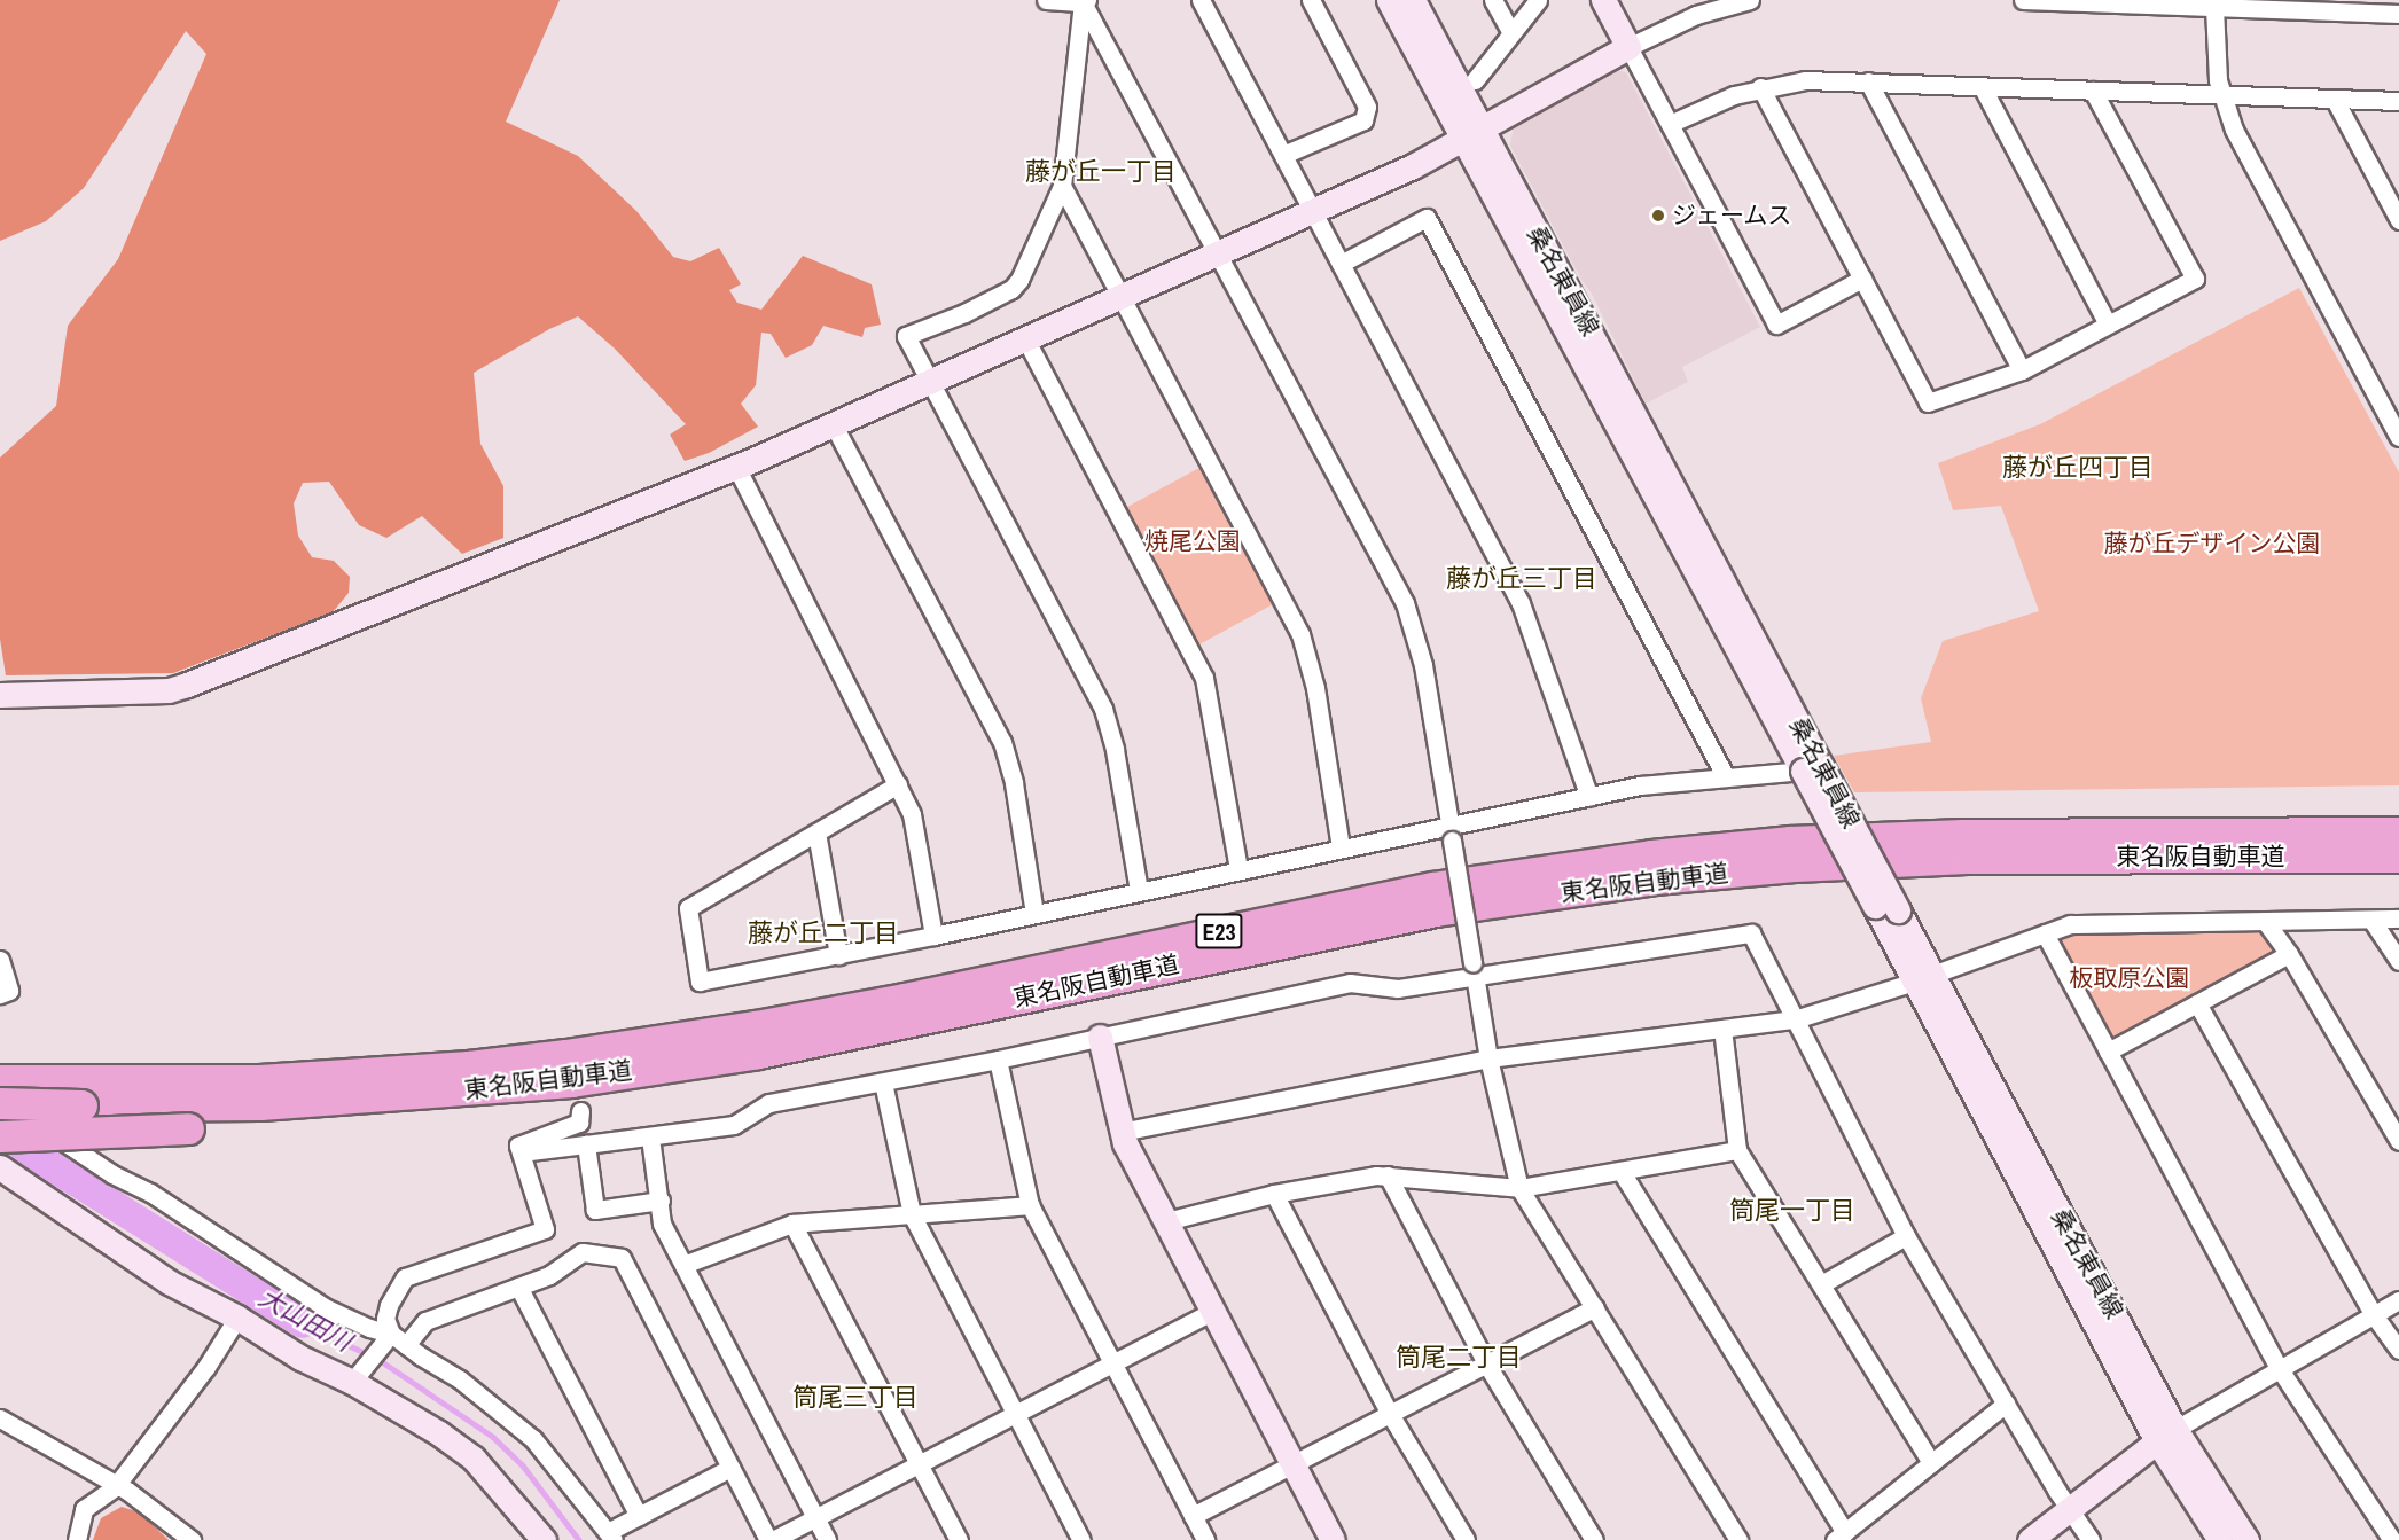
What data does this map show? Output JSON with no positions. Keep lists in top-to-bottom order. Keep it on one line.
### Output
{"streets":{"highway":["東名阪自動車道","E23"],"street":["桑名東員線"]},"districts":["藤が丘一丁目","藤が丘四丁目","藤が丘三丁目","藤が丘二丁目","筒尾一丁目","筒尾二丁目","筒尾三丁目"],"water":["大山田川"],"parks":["焼尾公園","藤が丘デザイン公園","板取原公園"],"places":["ジェームス"]}
